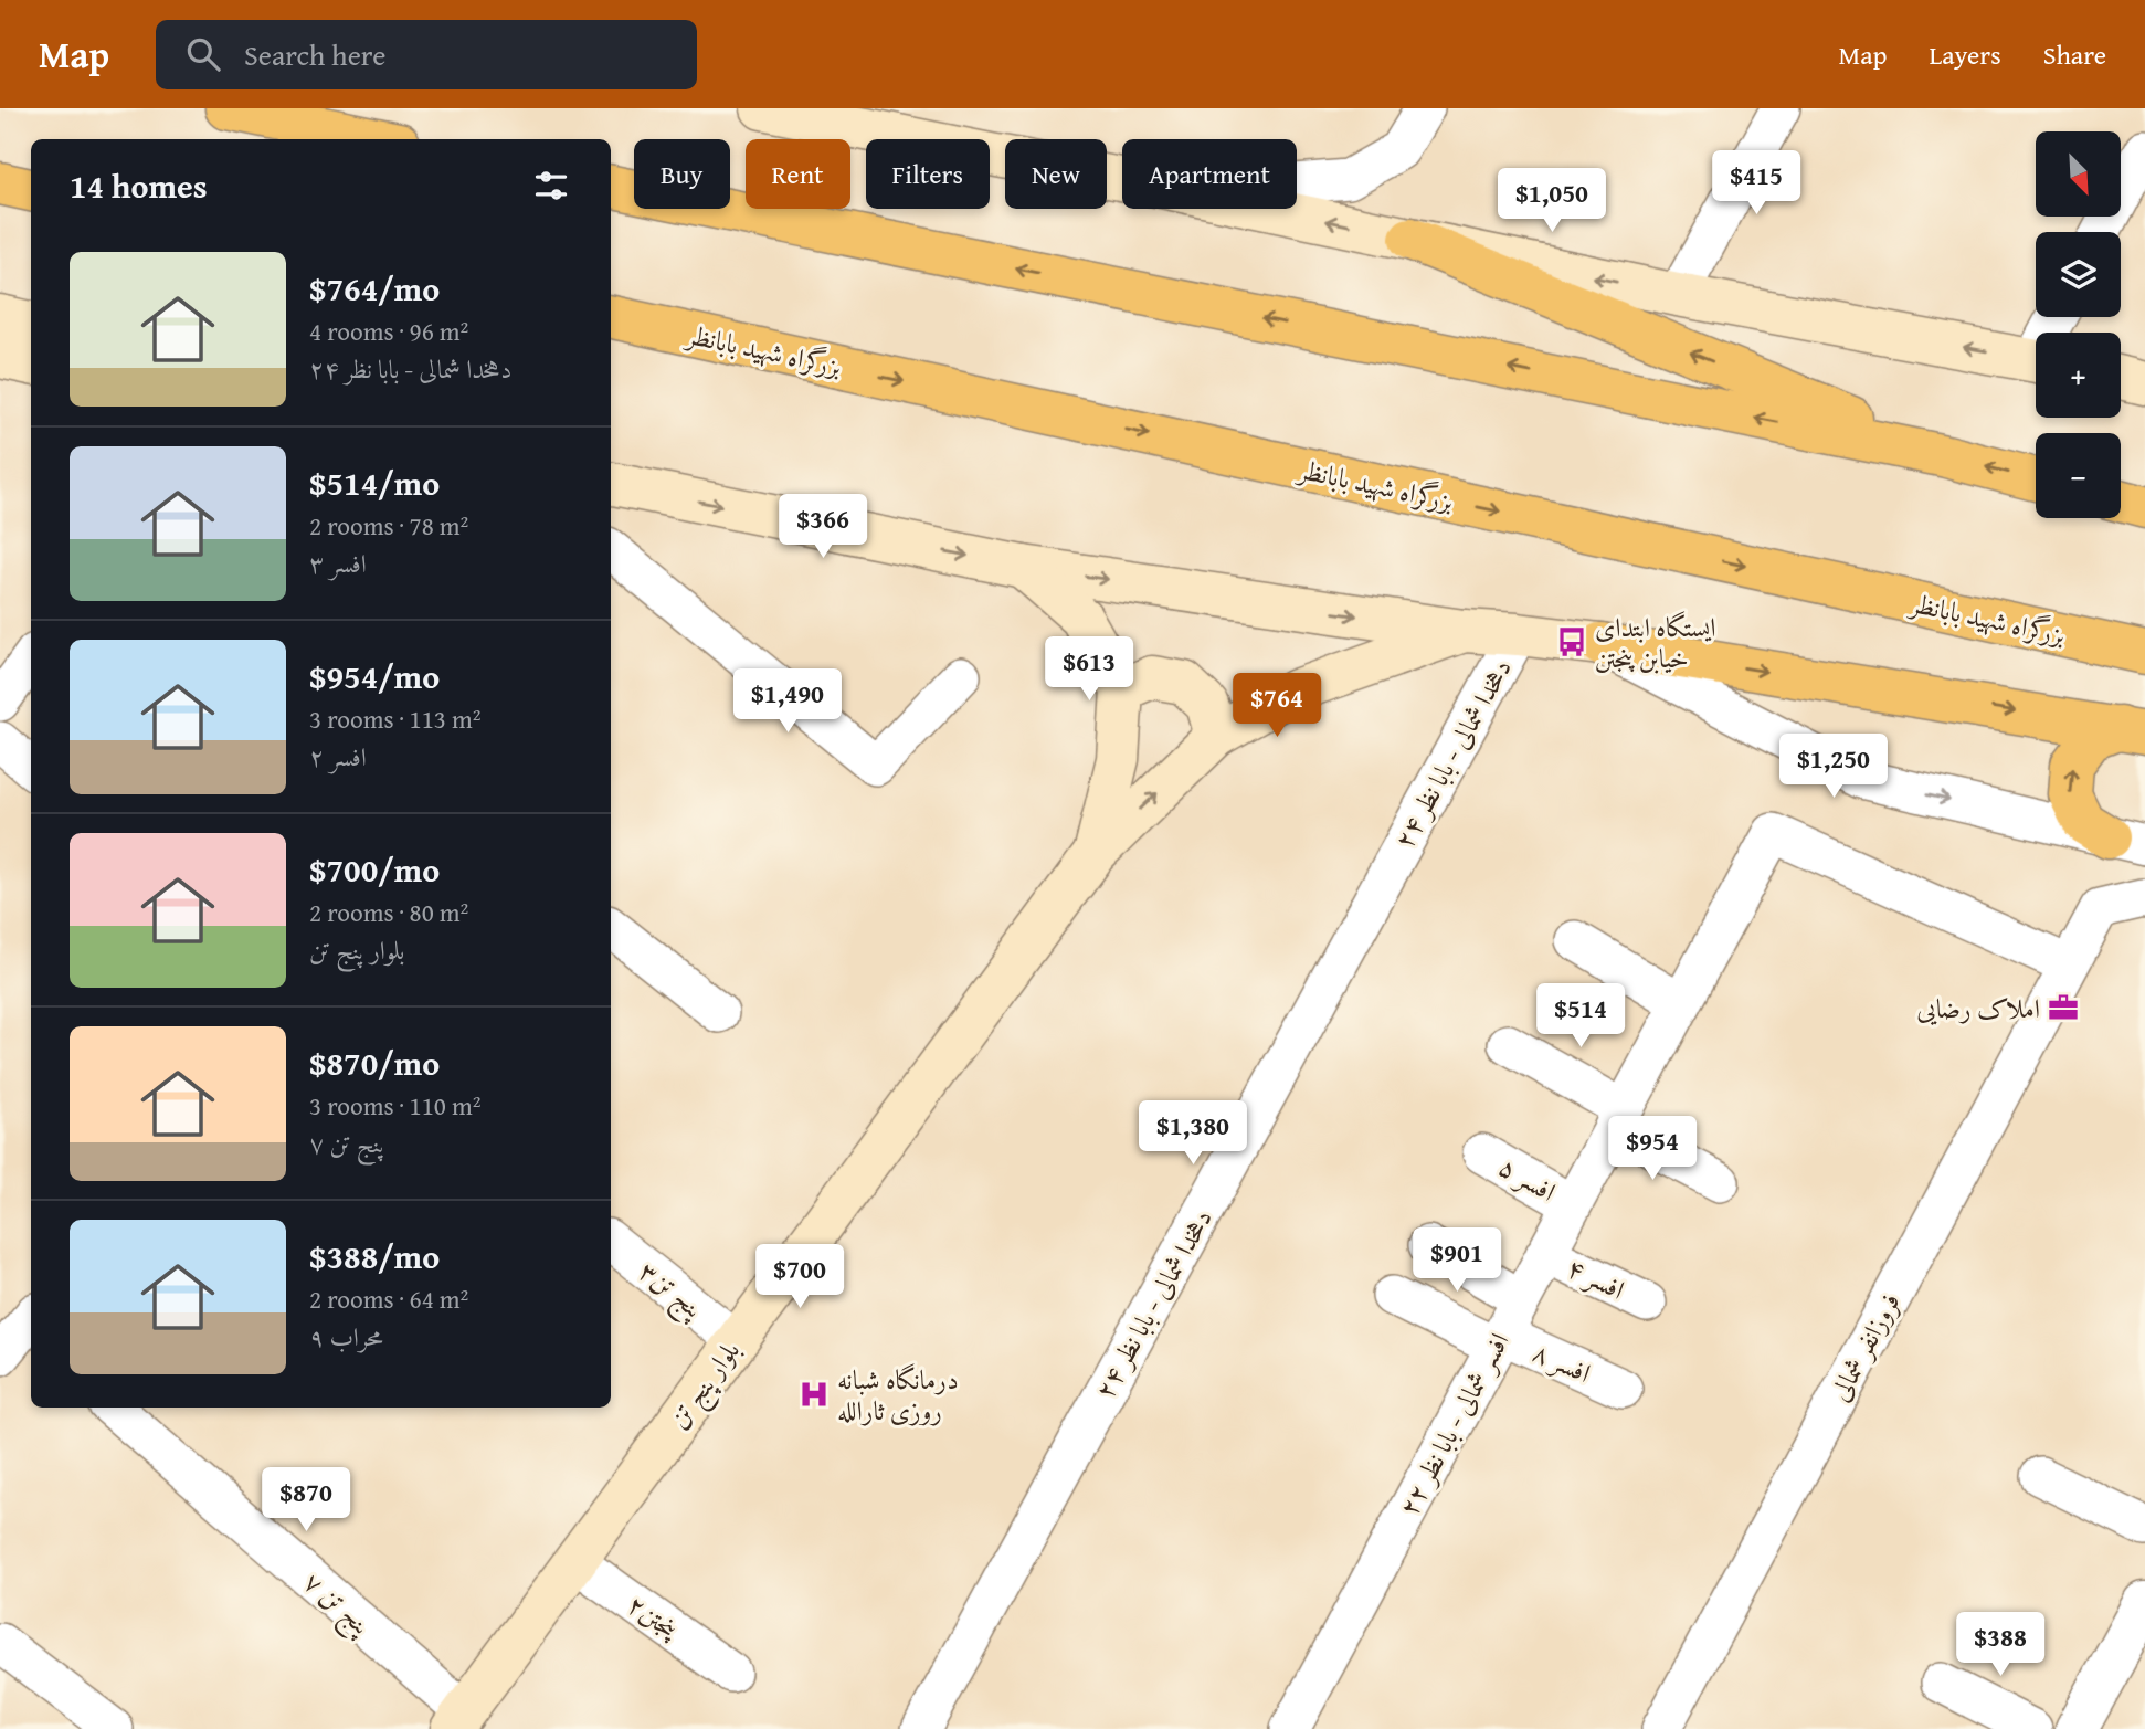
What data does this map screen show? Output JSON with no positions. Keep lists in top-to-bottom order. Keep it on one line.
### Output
{"streets":{"highway":["بزرگراه شهید بابانظر"],"main road":["بلوار پنج تن"],"street":["دهخدا شمالی - بابا نظر ۲۴","افسر ۵","افسر ۴","پنج تن۳","فروزانفر شمالی","افسر ۸","افسر شمالی - بابا نظر ۲۲","پنج تن ۷","پنجتن۲"]},"crossings":[["افسر ۵","افسر شمالی - بابا نظر ۲۲"],["افسر ۴","افسر شمالی - بابا نظر ۲۲"],["پنج تن۳","بلوار پنج تن"],["فروزانفر شمالی","افسر شمالی - بابا نظر ۲۲"],["افسر ۸","افسر شمالی - بابا نظر ۲۲"],["بلوار پنج تن","پنج تن ۷"],["بلوار پنج تن","پنجتن۲"]],"places":{"bus stop":["ایستگاه ابتدای خیابن پنجتن"],"office":["املاک رضایی"],"hospital":["درمانگاه شبانه روزی ثارالله"]},"north":"bottom right","page":{"header":"Map","search":"Search here","nav":["Map","Layers","Share"],"map_buttons":["+","−"],"chip":["Buy","Rent","Filters","New","Apartment"],"heading":"14 homes","price":["$415","$1,050","$366","$613","$1,490","$764","$1,250","$514","$1,380","$954","$901","$700","$870","$388"],"list":[{"name":"$764/mo","note":"4 rooms · 96 m² · دهخدا شمالی - بابا نظر ۲۴"},{"name":"$514/mo","note":"2 rooms · 78 m² · افسر ۳"},{"name":"$954/mo","note":"3 rooms · 113 m² · افسر ۲"},{"name":"$700/mo","note":"2 rooms · 80 m² · بلوار پنج تن"},{"name":"$870/mo","note":"3 rooms · 110 m² · پنج تن ۷"},{"name":"$388/mo","note":"2 rooms · 64 m² · محراب ۹"}]}}
